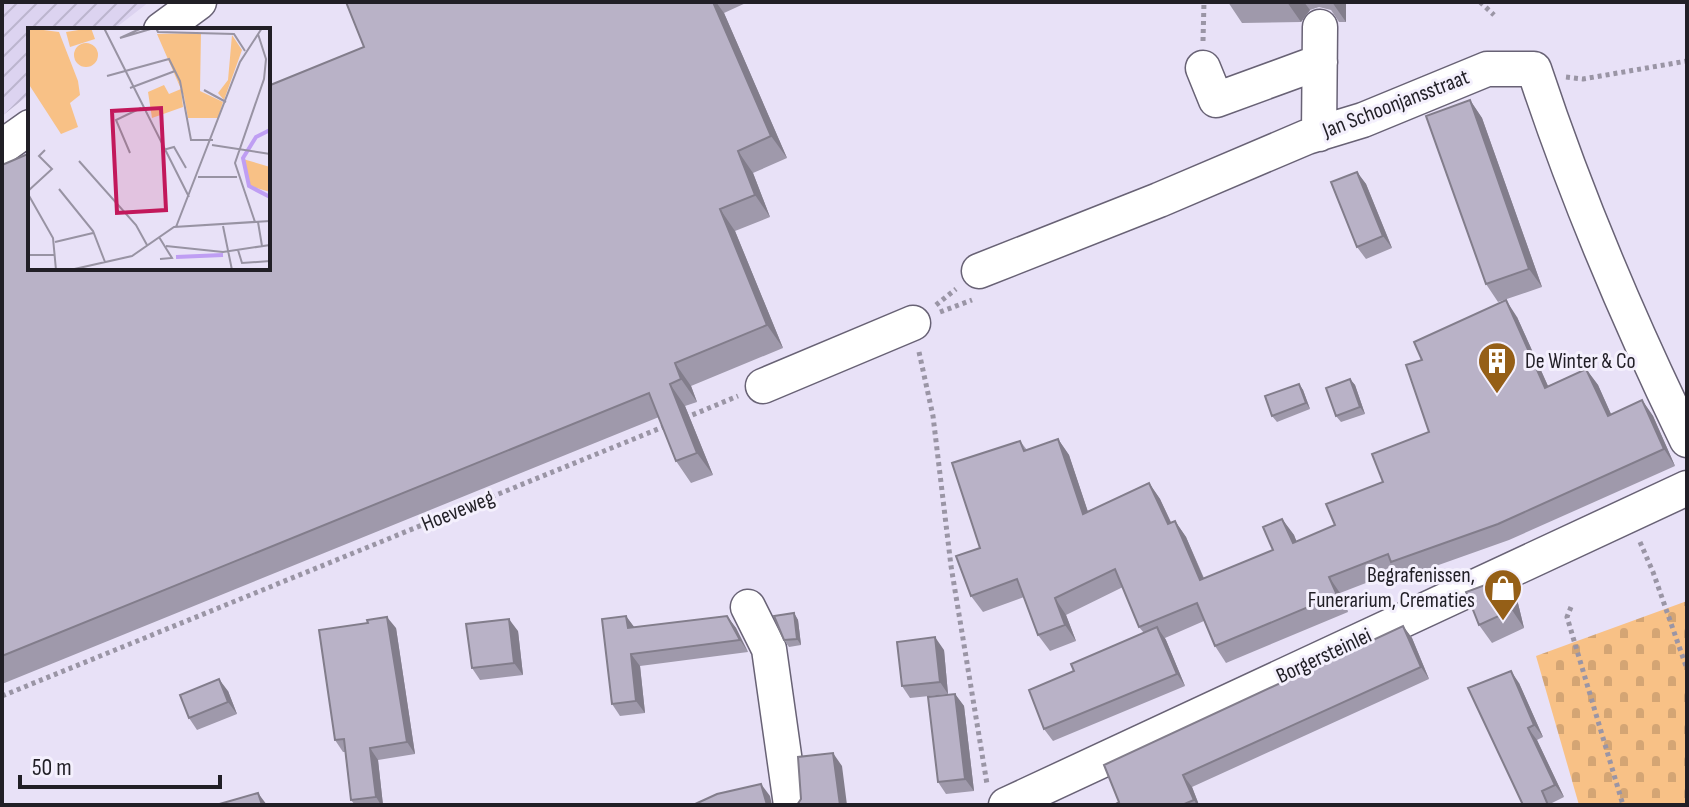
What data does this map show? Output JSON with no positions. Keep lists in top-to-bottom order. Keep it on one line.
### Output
{"streets":{"street":["Jan Schoonjansstraat","Borgersteinlei"],"path":["Hoeveweg"]},"places":{"building":["De Winter & Co"],"shop":["Begrafenissen, Funerarium, Crematies"]},"scale_bar":"50 m"}
